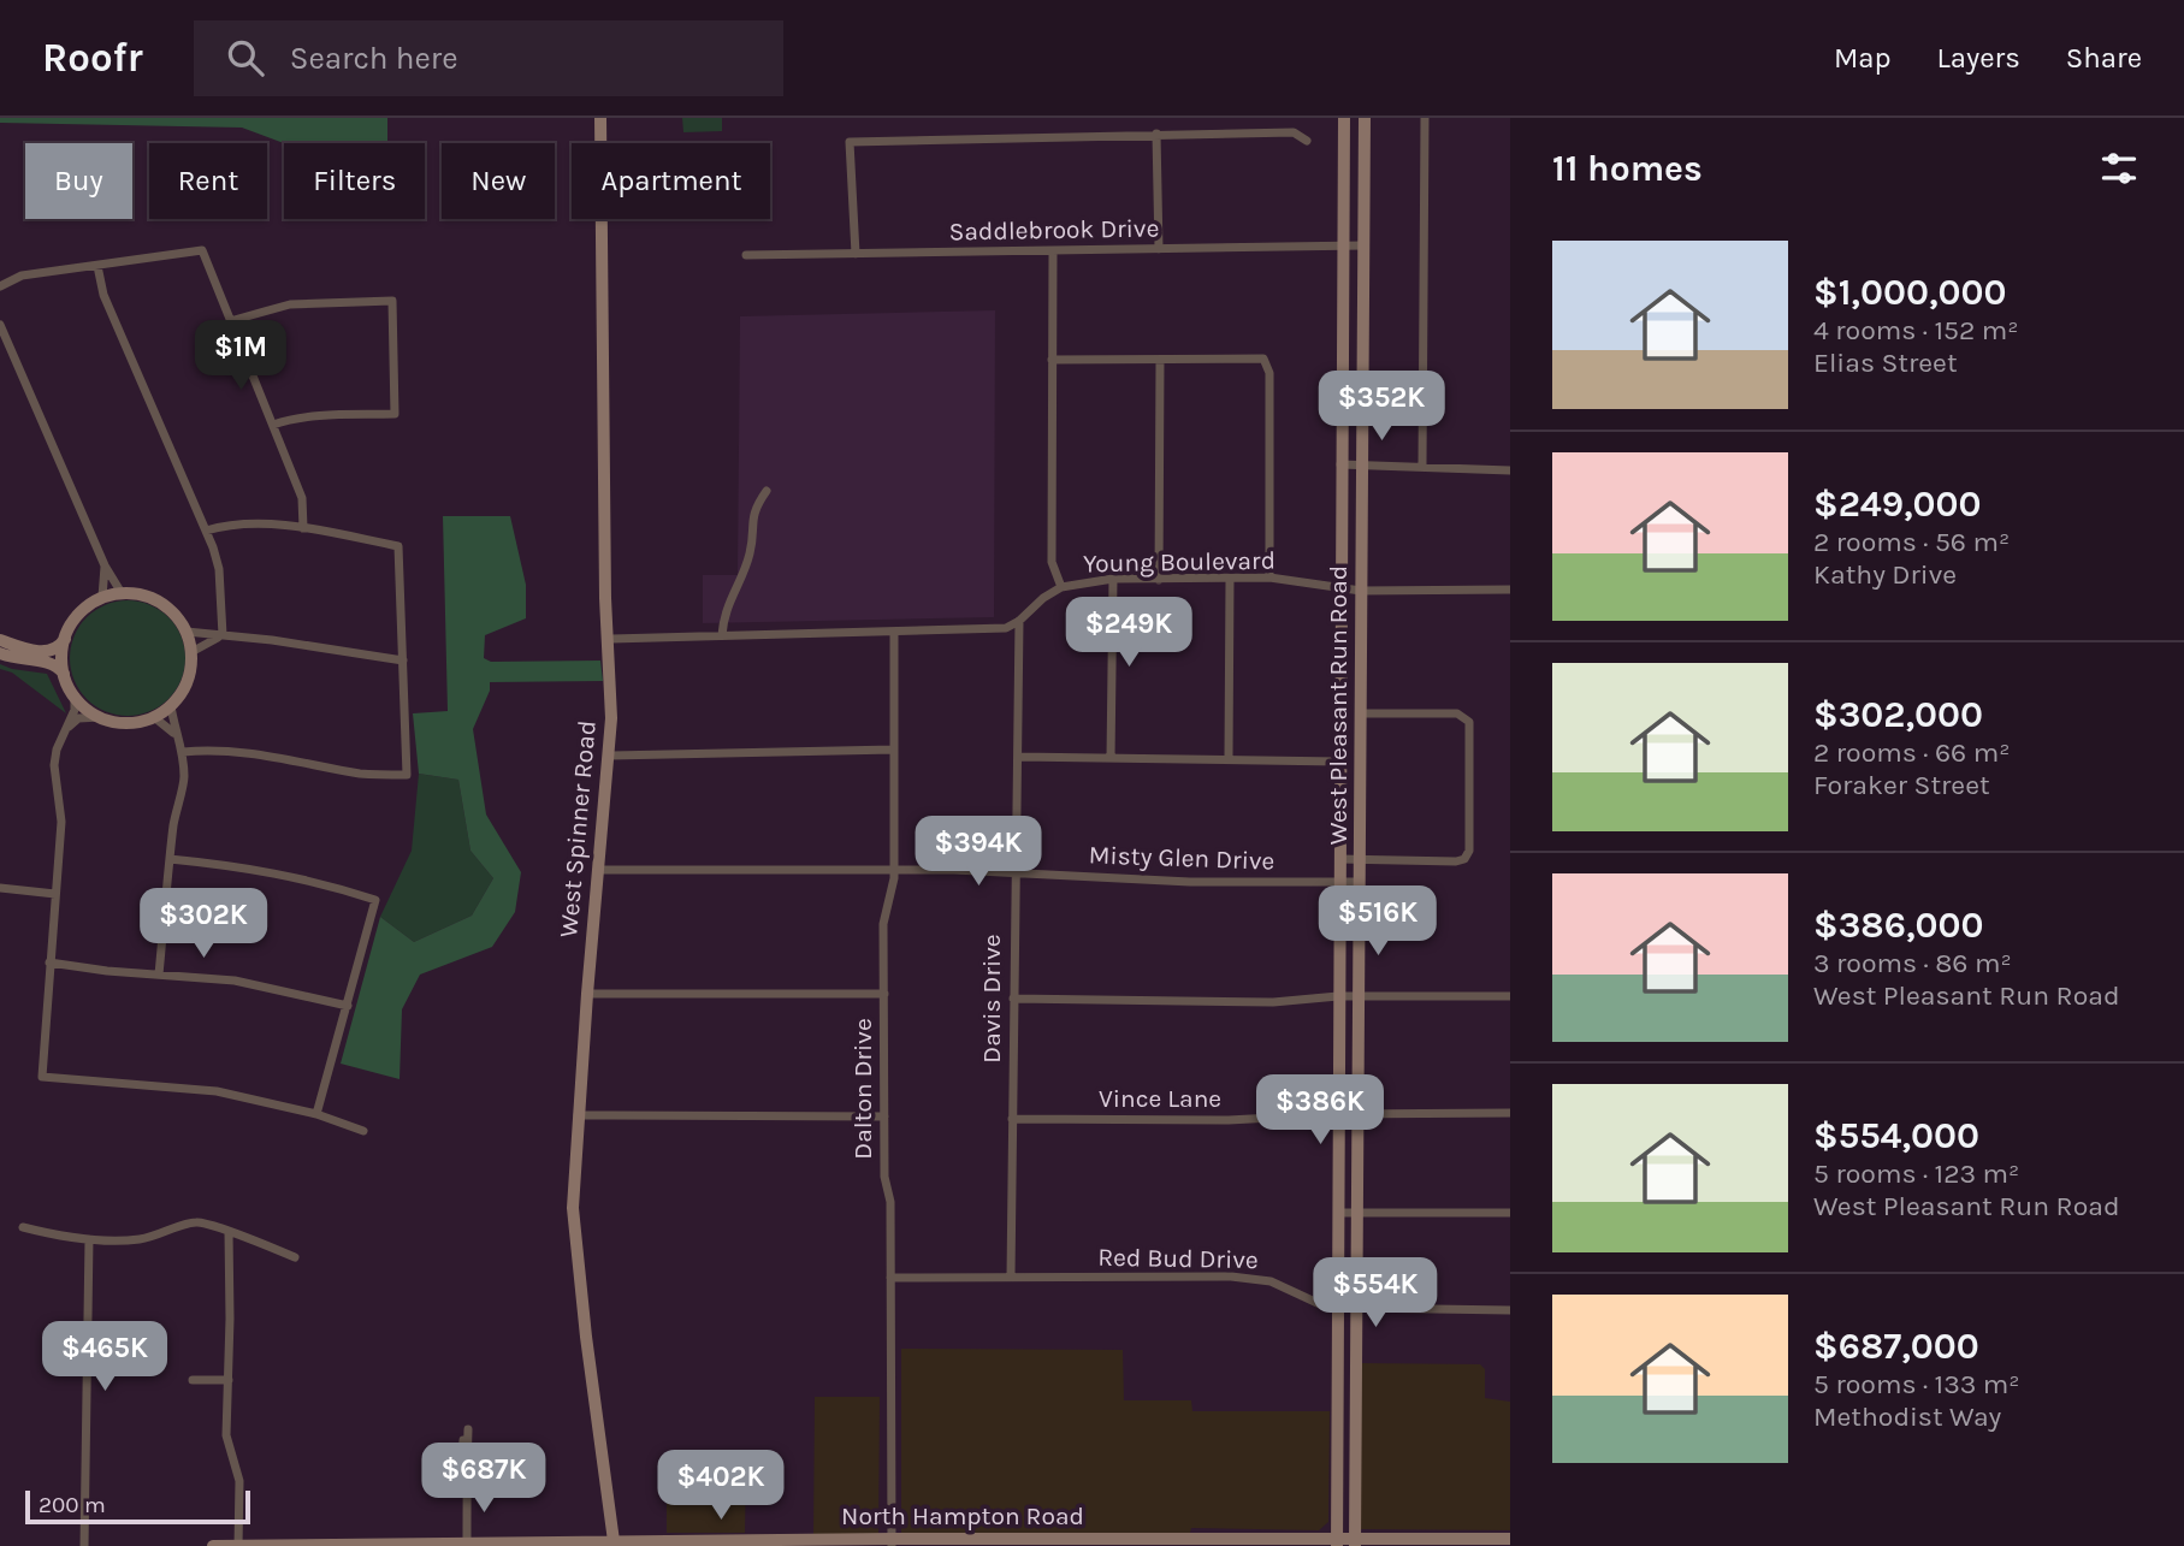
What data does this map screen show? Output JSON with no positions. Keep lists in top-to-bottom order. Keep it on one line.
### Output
{"streets":{"main road":["West Pleasant Run Road","West Spinner Road","North Hampton Road"],"street":["Saddlebrook Drive","Young Boulevard","Misty Glen Drive","Davis Drive","Dalton Drive","Vince Lane","Red Bud Drive"]},"crossings":[["Saddlebrook Drive","West Pleasant Run Road"],["Young Boulevard","West Pleasant Run Road"],["Young Boulevard","West Spinner Road"],["Young Boulevard","Davis Drive"],["Young Boulevard","Dalton Drive"],["West Pleasant Run Road","Misty Glen Drive"],["West Pleasant Run Road","Vince Lane"],["West Pleasant Run Road","Red Bud Drive"],["West Pleasant Run Road","North Hampton Road"],["West Spinner Road","Misty Glen Drive"],["West Spinner Road","North Hampton Road"],["Misty Glen Drive","Davis Drive"],["Misty Glen Drive","Dalton Drive"],["Davis Drive","Vince Lane"],["Davis Drive","Red Bud Drive"],["Dalton Drive","Red Bud Drive"],["Dalton Drive","North Hampton Road"]],"scale_bar":"200 m","page":{"header":"Roofr","search":"Search here","nav":["Map","Layers","Share"],"heading":"11 homes","chip":["Buy","Rent","Filters","New","Apartment"],"list":[{"name":"$1,000,000","note":"4 rooms · 152 m² · Elias Street"},{"name":"$249,000","note":"2 rooms · 56 m² · Kathy Drive"},{"name":"$302,000","note":"2 rooms · 66 m² · Foraker Street"},{"name":"$386,000","note":"3 rooms · 86 m² · West Pleasant Run Road"},{"name":"$554,000","note":"5 rooms · 123 m² · West Pleasant Run Road"},{"name":"$687,000","note":"5 rooms · 133 m² · Methodist Way"}],"price":["$1M","$352K","$249K","$394K","$516K","$302K","$386K","$554K","$465K","$687K","$402K"],"scale":"200 m"}}
